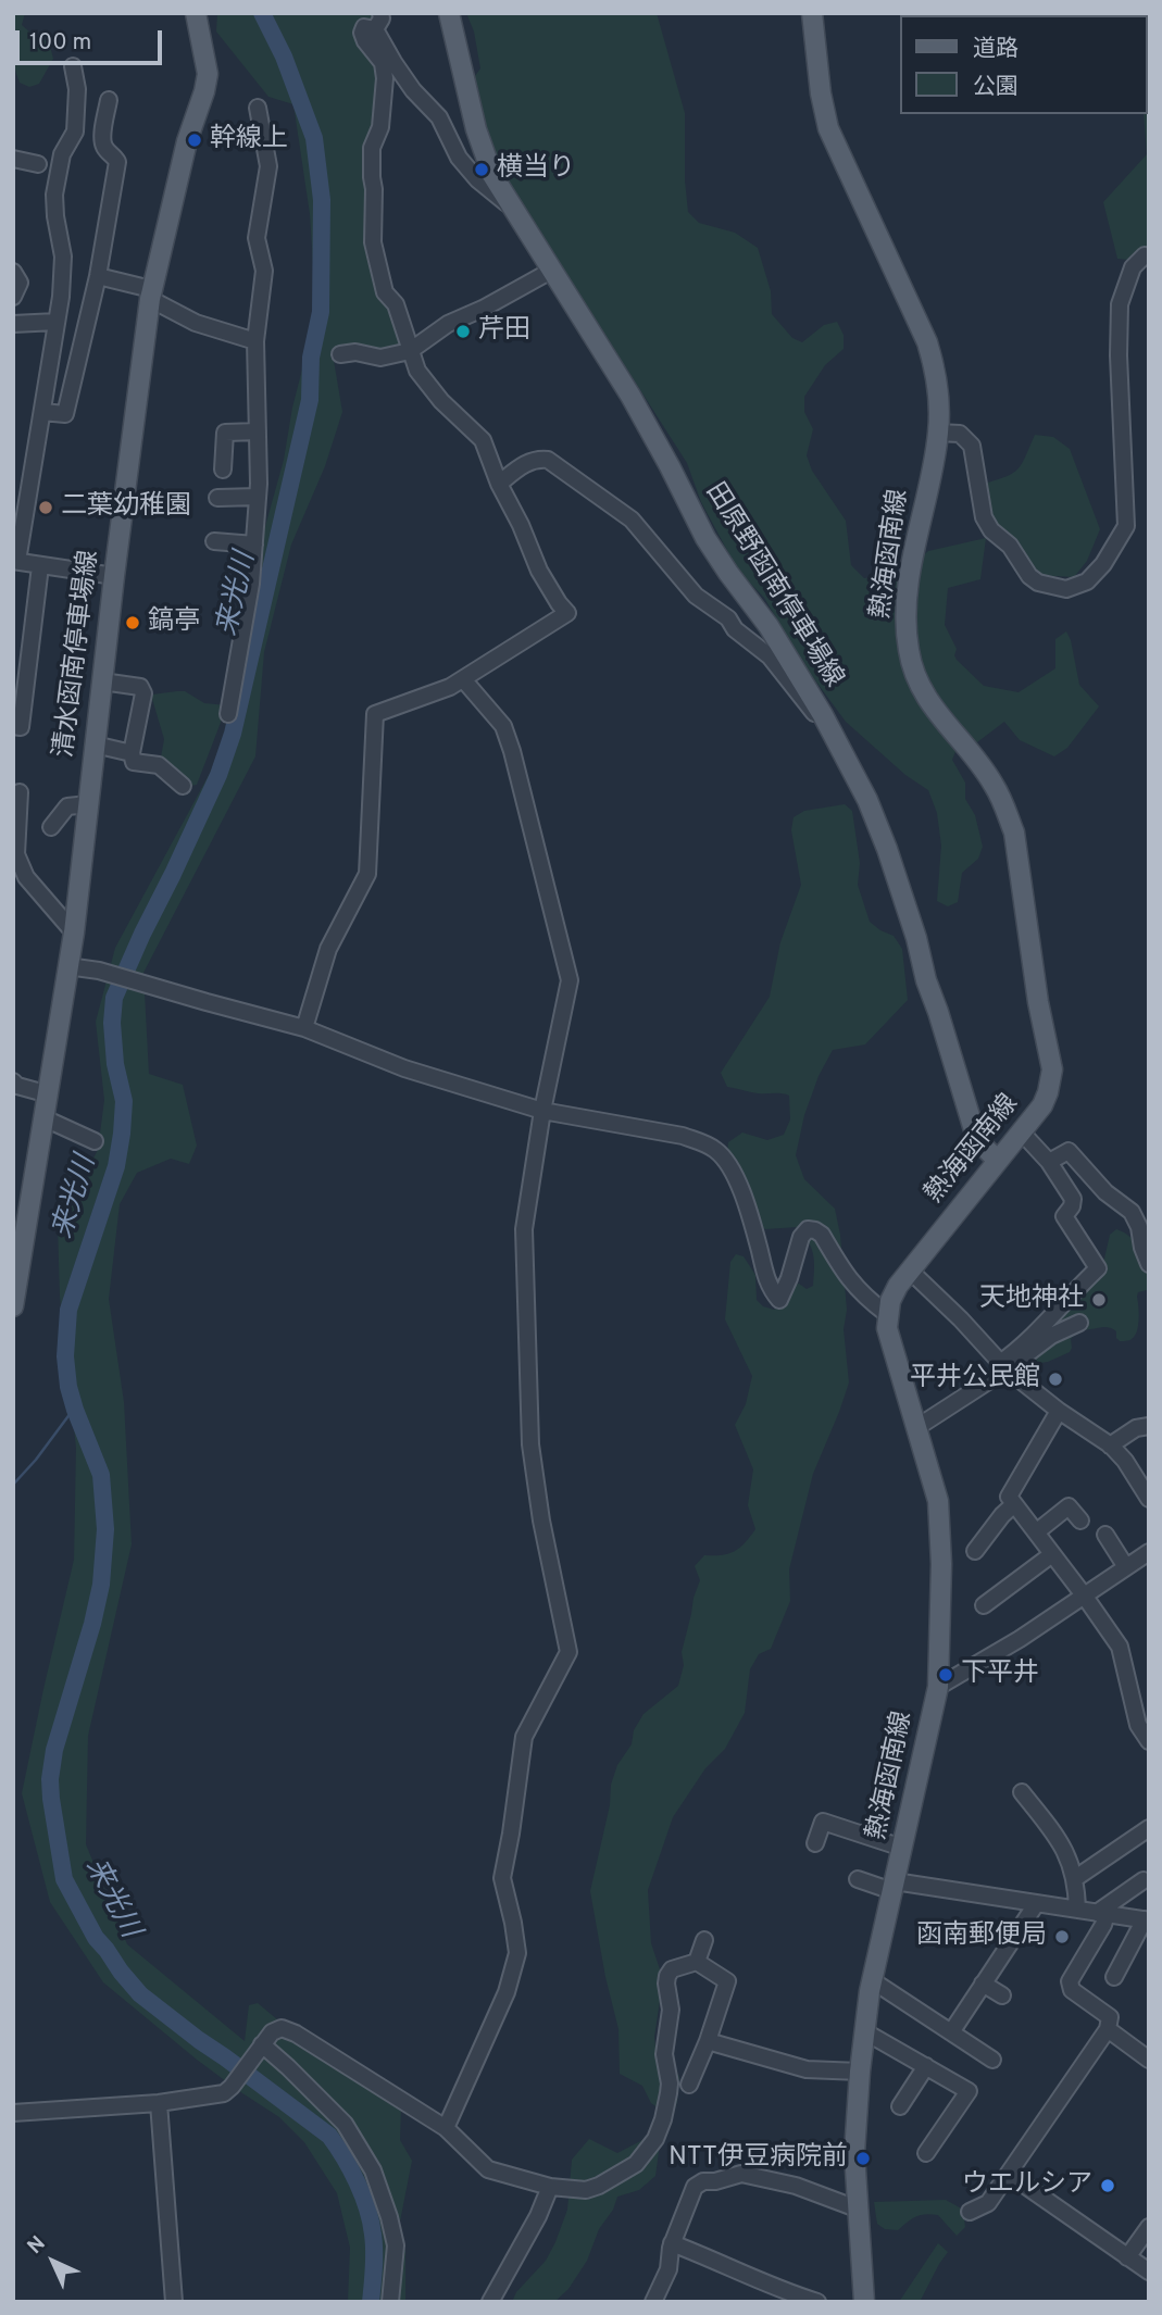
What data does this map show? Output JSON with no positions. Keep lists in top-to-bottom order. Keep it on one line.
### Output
{"streets":{"main road":["熱海函南線","田原野函南停車場線","清水函南停車場線"]},"crossings":[["熱海函南線","田原野函南停車場線"]],"water":["来光川"],"places":["幹線上","横当り","芹田","二葉幼稚園","鎬亭","天地神社","平井公民館","下平井","函南郵便局","NTT伊豆病院前","ウエルシア"],"legend":["道路","公園"],"scale_bar":"100 m","north":"top left"}
